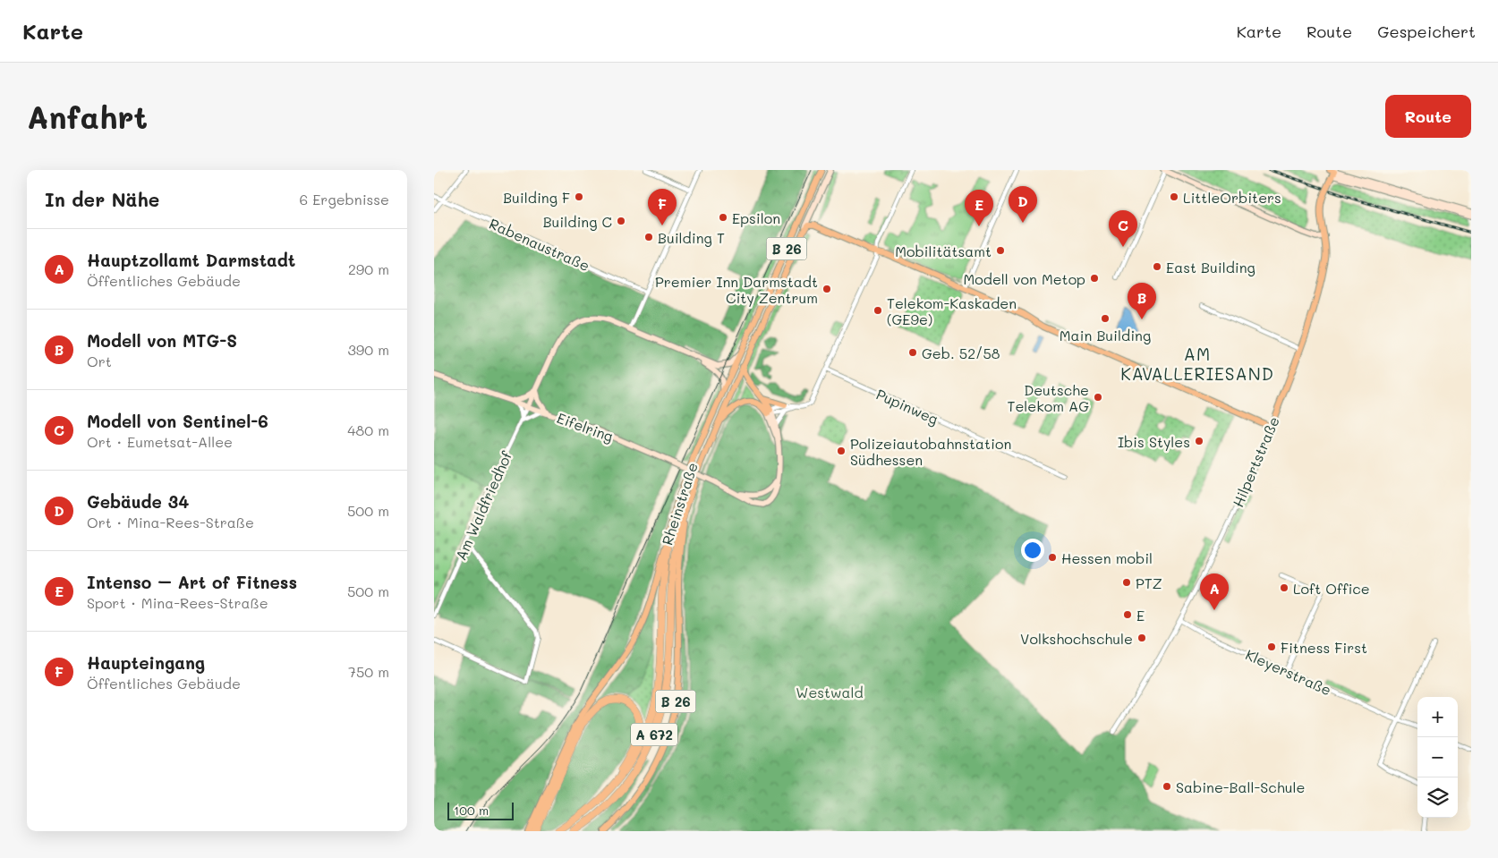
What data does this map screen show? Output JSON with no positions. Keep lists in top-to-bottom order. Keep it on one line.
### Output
{"streets":{"highway":["A 672"],"main road":["B 26","Eifelring","Hilpertstraße","Rheinstraße"],"street":["Rabenaustraße","Pupinweg","Am Waldfriedhof","Kleyerstraße"]},"crossings":[["Eifelring","Am Waldfriedhof"],["Hilpertstraße","Kleyerstraße"],["Rheinstraße","A 672"]],"districts":["AM KAVALLERIESAND"],"parks":["Westwald"],"places":["Building F","LittleOrbiters","Epsilon","Building C","Building T","Mobilitätsamt","East Building","Modell von Metop","Premier Inn Darmstadt City Zentrum","Telekom-Kaskaden (GE9e)","Main Building","Geb. 52/58","Deutsche Telekom AG","Ibis Styles","Polizeiautobahnstation Südhessen","Hessen mobil","PTZ","Loft Office","E","Volkshochschule","Fitness First","Sabine-Ball-Schule"],"scale_bar":"100 m","page":{"header":"Karte","nav":["Karte","Route","Gespeichert"],"buttons":"Route","title":"Anfahrt","heading":["In der Nähe","6 Ergebnisse"],"pins":["D","F","E","C","B","A"],"list":[{"mark":"A","name":"Hauptzollamt Darmstadt","note":"Öffentliches Gebäude","value":"290 m"},{"mark":"B","name":"Modell von MTG-S","note":"Ort","value":"390 m"},{"mark":"C","name":"Modell von Sentinel-6","note":"Ort · Eumetsat-Allee","value":"480 m"},{"mark":"D","name":"Gebäude 34","note":"Ort · Mina-Rees-Straße","value":"500 m"},{"mark":"E","name":"Intenso – Art of Fitness","note":"Sport · Mina-Rees-Straße","value":"500 m"},{"mark":"F","name":"Haupteingang","note":"Öffentliches Gebäude","value":"750 m"}],"map_buttons":["+","−"],"scale":"100 m"}}
